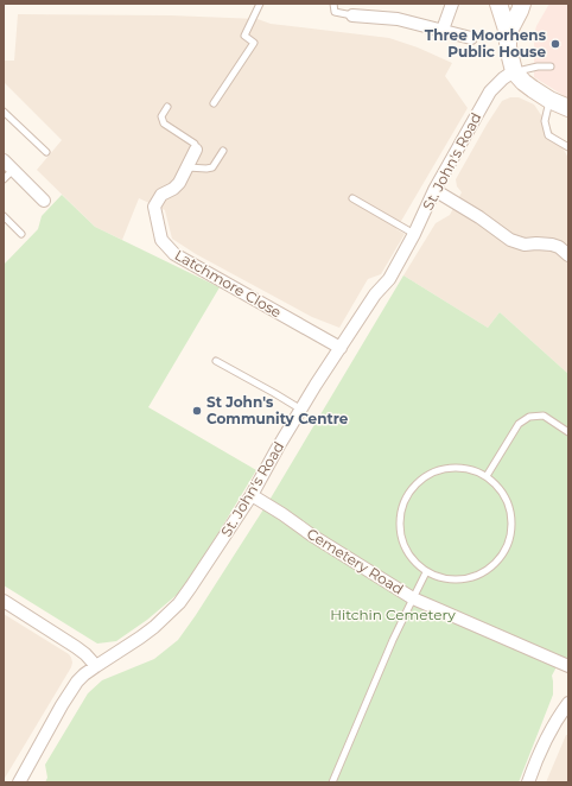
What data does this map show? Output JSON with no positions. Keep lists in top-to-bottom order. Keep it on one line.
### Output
{"streets":{"street":["St. John's Road","Latchmore Close","Cemetery Road"]},"crossings":[["St. John's Road","Latchmore Close"],["St. John's Road","Cemetery Road"]],"parks":["Hitchin Cemetery"],"places":["Three Moorhens Public House","St John's Community Centre"]}
